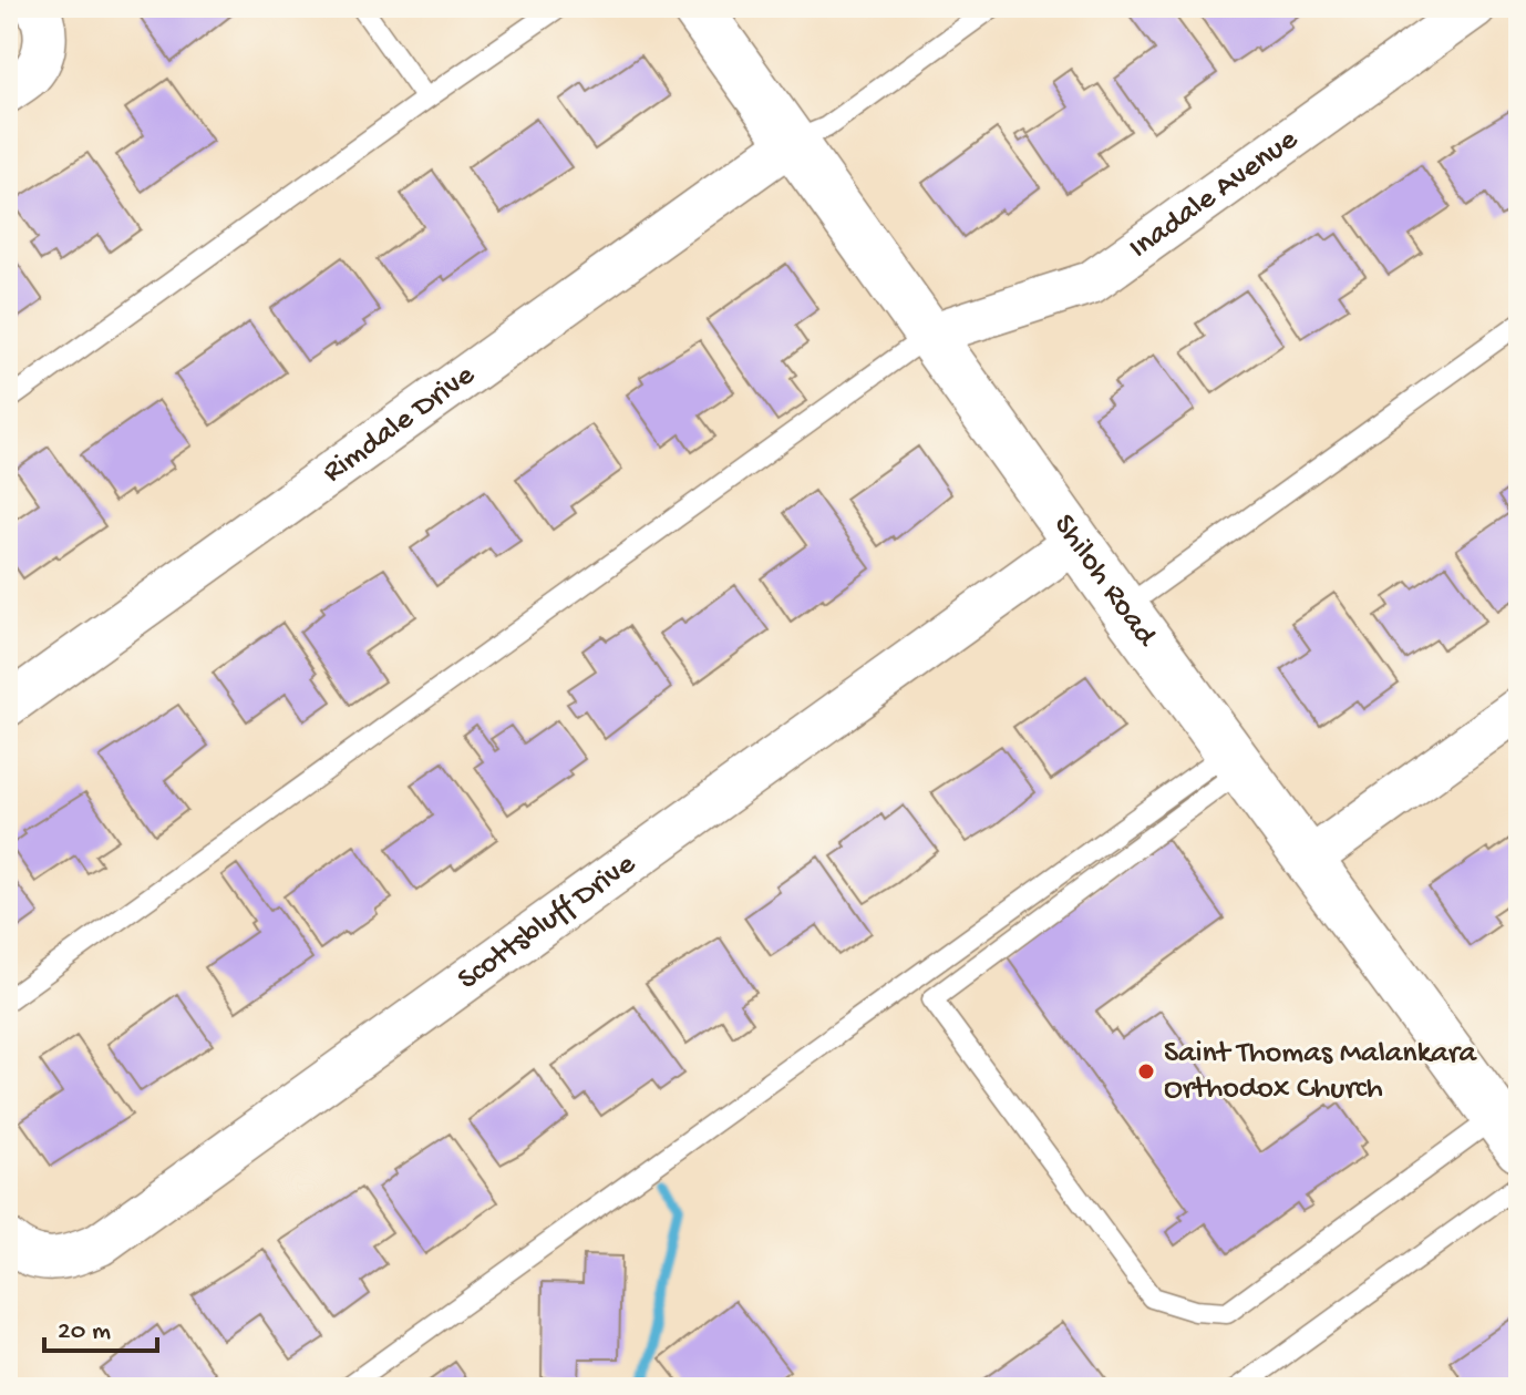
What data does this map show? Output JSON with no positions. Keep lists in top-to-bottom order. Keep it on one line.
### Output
{"streets":{"street":["Inadale Avenue","Rimdale Drive","Shiloh Road","Scottsbluff Drive"]},"crossings":[["Inadale Avenue","Shiloh Road"],["Rimdale Drive","Shiloh Road"],["Shiloh Road","Scottsbluff Drive"]],"places":["Saint Thomas Malankara Orthodox Church"],"scale_bar":"20 m"}
